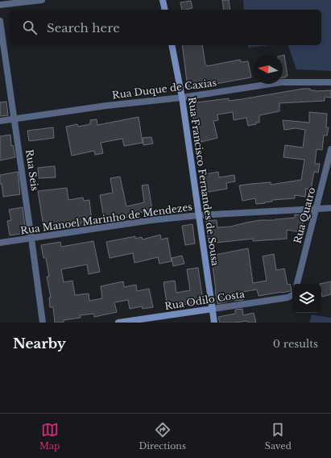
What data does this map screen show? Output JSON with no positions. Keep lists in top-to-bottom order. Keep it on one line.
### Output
{"streets":{"street":["Rua Duque de Caxias","Rua Seis","Rua Francisco Fernandes de Sousa","Rua Quatro","Rua Manoel Marinho de Mendezes","Rua Odilo Costa"]},"crossings":[["Rua Duque de Caxias","Rua Seis"],["Rua Duque de Caxias","Rua Francisco Fernandes de Sousa"],["Rua Seis","Rua Manoel Marinho de Mendezes"],["Rua Francisco Fernandes de Sousa","Rua Manoel Marinho de Mendezes"],["Rua Francisco Fernandes de Sousa","Rua Odilo Costa"],["Rua Quatro","Rua Manoel Marinho de Mendezes"]],"north":"left","page":{"search":"Search here","heading":["Nearby","0 results"],"nav":["Map","Directions","Saved"]}}
